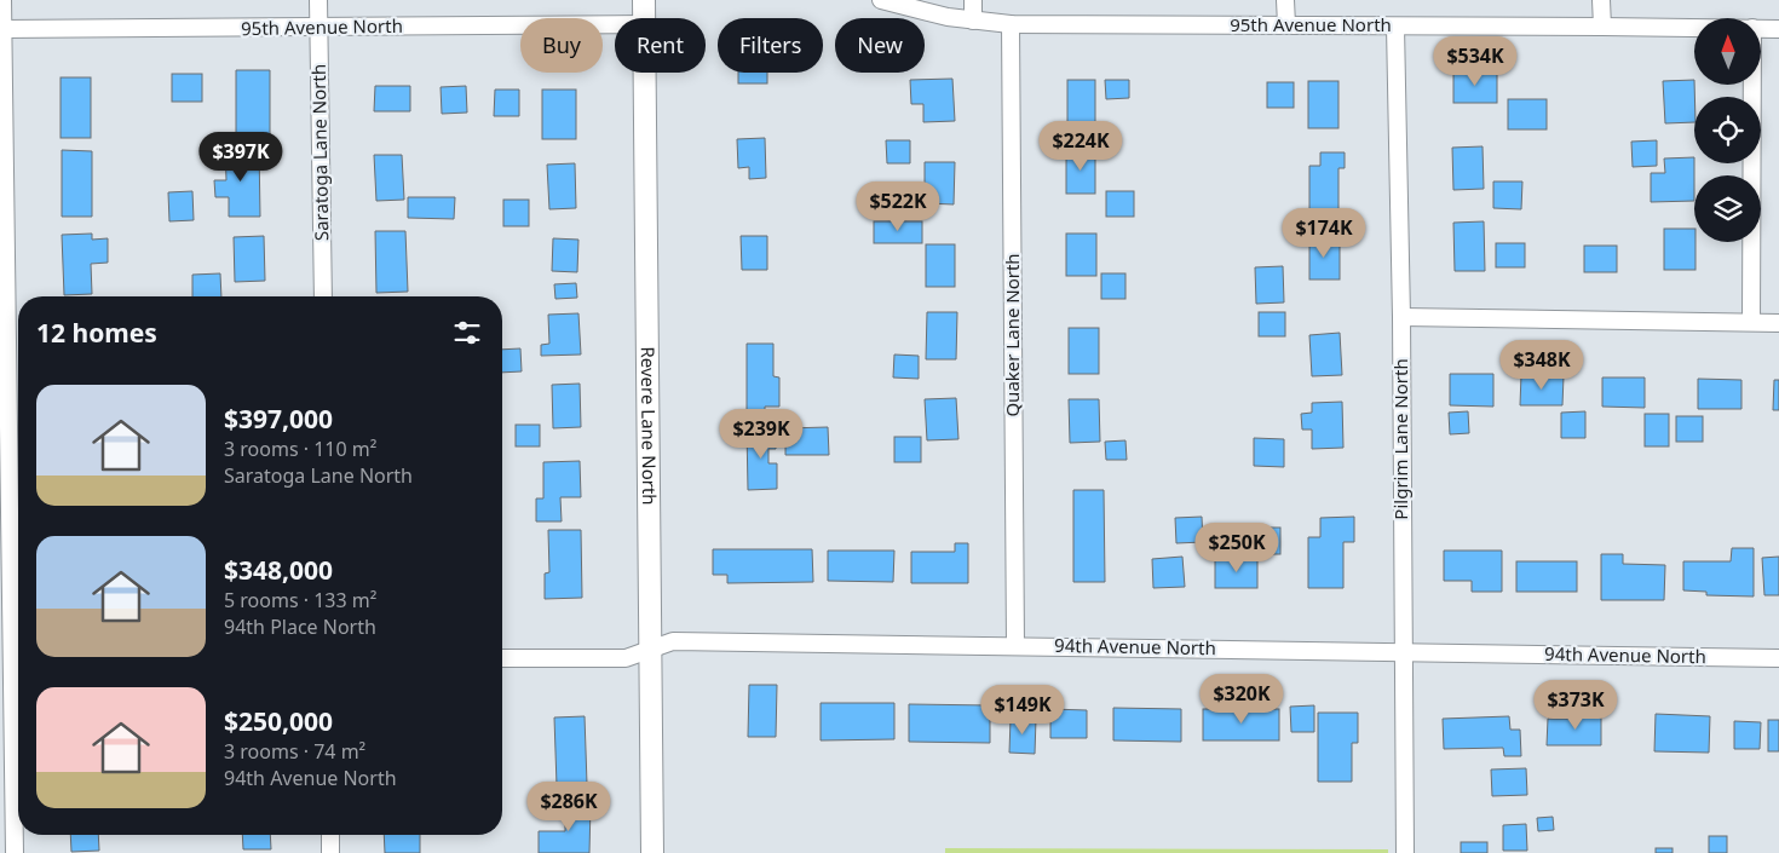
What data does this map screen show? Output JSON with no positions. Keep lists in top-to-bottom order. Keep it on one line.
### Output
{"streets":{"street":["95th Avenue North","Saratoga Lane North","Quaker Lane North","Revere Lane North","Pilgrim Lane North","94th Avenue North"]},"crossings":[["95th Avenue North","Saratoga Lane North"],["95th Avenue North","Quaker Lane North"],["95th Avenue North","Pilgrim Lane North"],["Quaker Lane North","94th Avenue North"],["Revere Lane North","94th Avenue North"],["Pilgrim Lane North","94th Avenue North"]],"north":"top","page":{"chip":["Buy","Rent","Filters","New"],"price":["$534K","$224K","$397K","$522K","$174K","$348K","$239K","$250K","$320K","$373K","$149K","$286K"],"heading":"12 homes","list":[{"name":"$397,000","note":"3 rooms · 110 m² · Saratoga Lane North"},{"name":"$348,000","note":"5 rooms · 133 m² · 94th Place North"},{"name":"$250,000","note":"3 rooms · 74 m² · 94th Avenue North"}]}}
